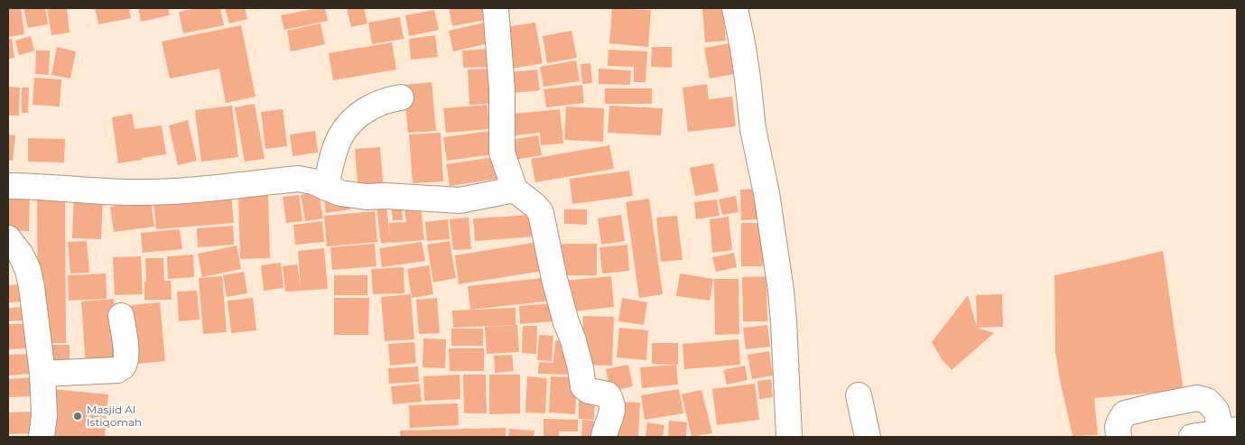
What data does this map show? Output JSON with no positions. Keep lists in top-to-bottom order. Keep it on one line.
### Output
{"places":["Masjid Al Istiqomah"]}
